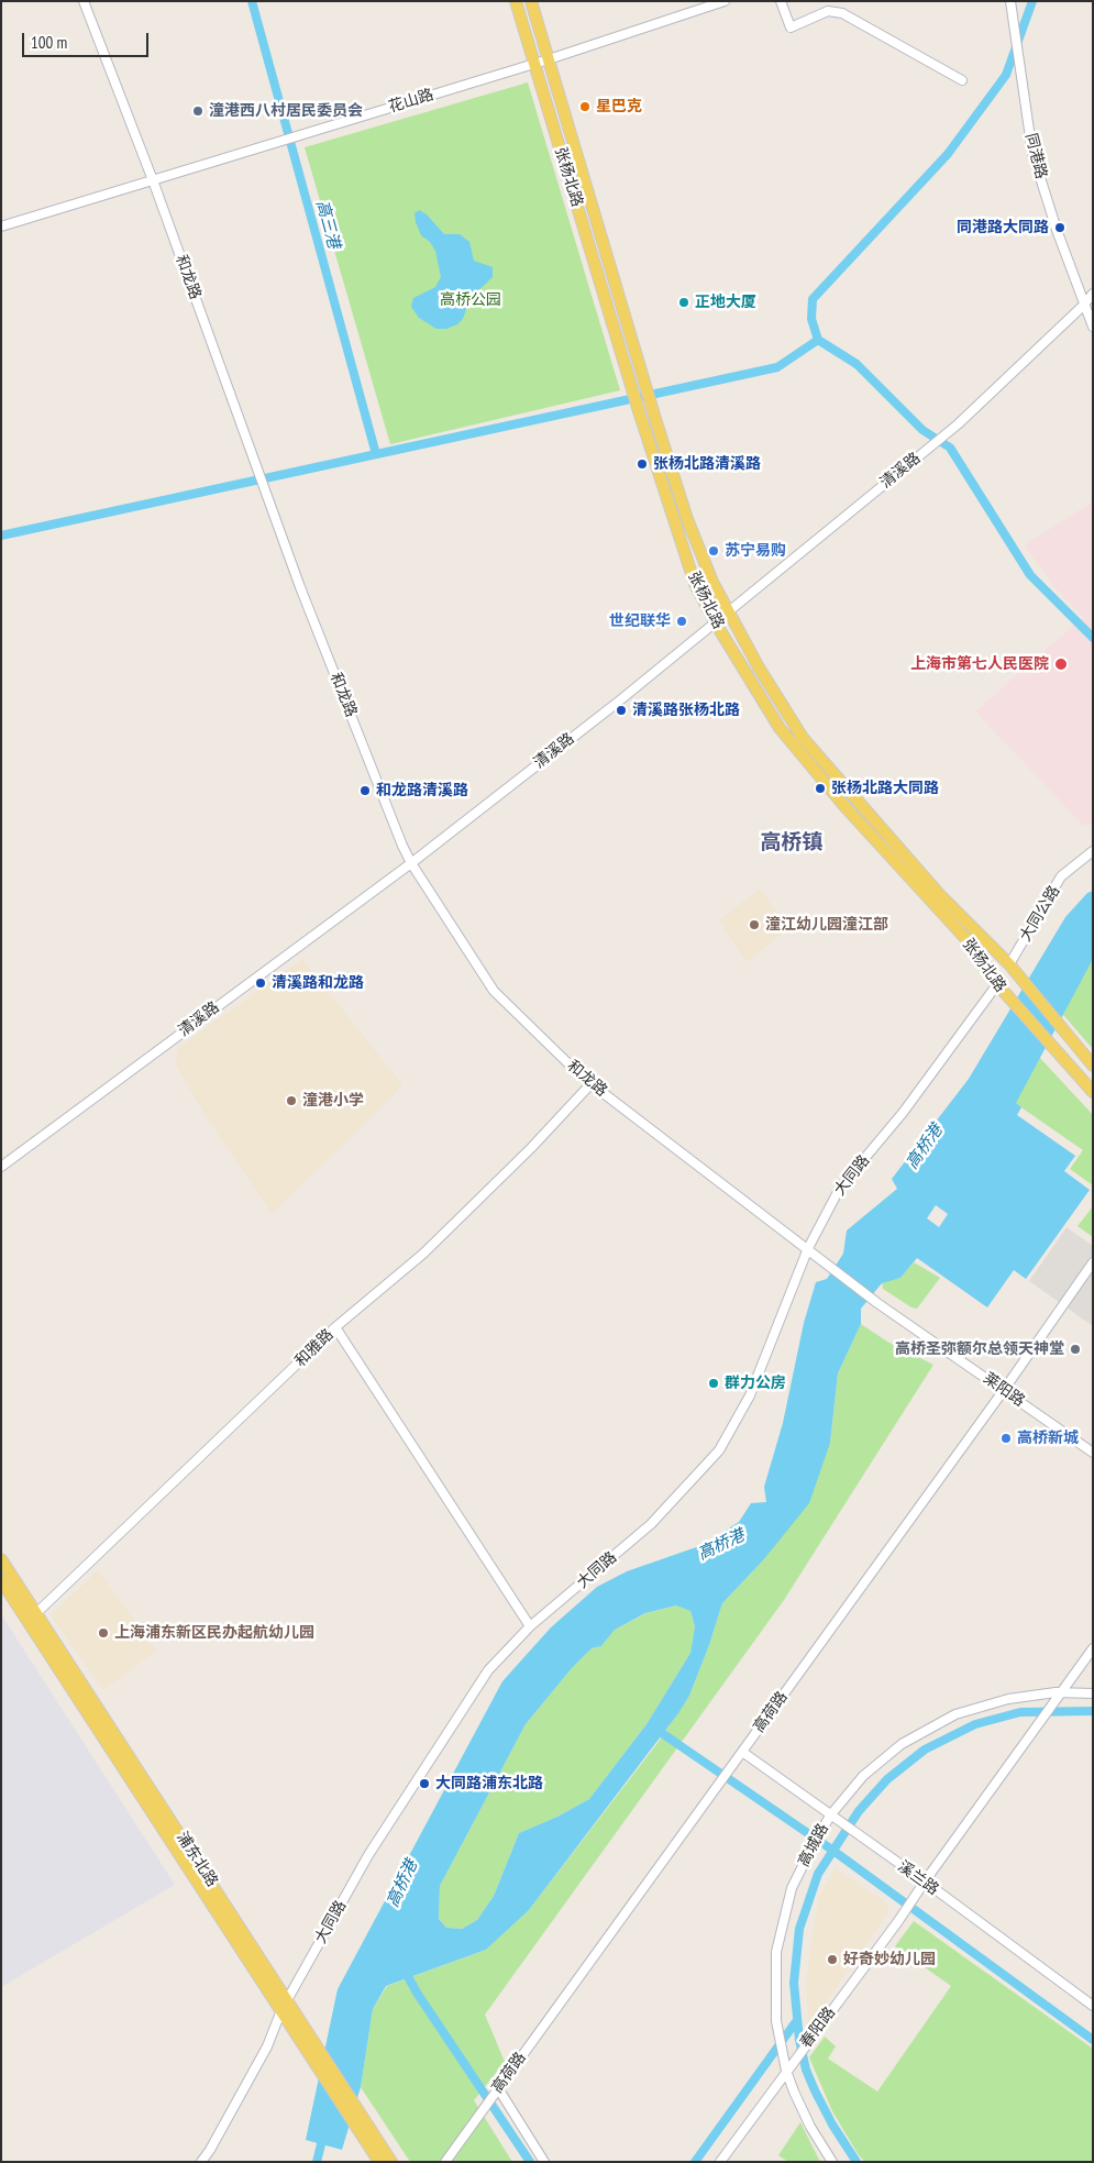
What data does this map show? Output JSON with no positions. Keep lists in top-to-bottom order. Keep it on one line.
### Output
{"streets":{"main road":["张杨北路","大同公路","浦东北路"],"street":["花山路","同港路","和龙路","清溪路","大同路","和雅路","莱阳路","高荷路","高城路","溪兰路","春阳路"]},"crossings":[["花山路","张杨北路"],["花山路","和龙路"],["同港路","清溪路"],["张杨北路","清溪路"],["张杨北路","大同公路"],["张杨北路","大同路"],["和龙路","清溪路"],["和龙路","大同路"],["和龙路","和雅路"],["和龙路","莱阳路"],["大同公路","大同路"],["大同路","莱阳路"],["大同路","浦东北路"],["和雅路","浦东北路"],["莱阳路","高荷路"],["高荷路","溪兰路"],["高城路","溪兰路"],["高城路","春阳路"],["溪兰路","春阳路"]],"districts":["高桥镇"],"water":["高三港","高桥港"],"parks":["高桥公园"],"places":["星巴克","潼港西八村居民委员会","同港路大同路","正地大厦","张杨北路清溪路","苏宁易购","世纪联华","上海市第七人民医院","清溪路张杨北路","张杨北路大同路","和龙路清溪路","潼江幼儿园潼江部","清溪路和龙路","潼港小学","高桥圣弥额尔总领天神堂","群力公房","高桥新城","上海浦东新区民办起航幼儿园","大同路浦东北路","好奇妙幼儿园"],"scale_bar":"100 m"}
